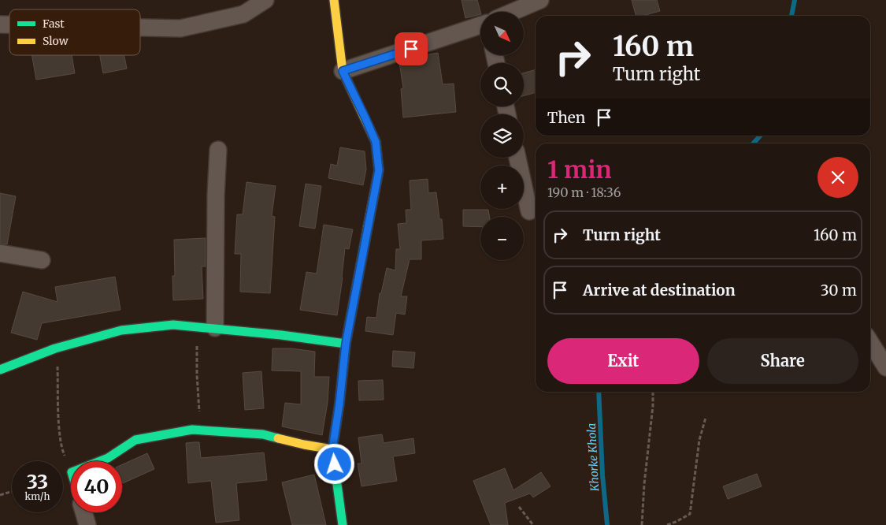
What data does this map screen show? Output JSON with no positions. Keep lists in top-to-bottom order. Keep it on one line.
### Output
{"water":["Khorke Khola"],"legend":["Fast","Slow"],"north":"bottom right","page":{"map_buttons":["+","−"],"turn":["160 m","Turn right"],"then":"Then","heading":["1 min","190 m · 18:36"],"list":[{"name":"Turn right","value":"160 m"},{"name":"Arrive at destination","value":"30 m"}],"buttons":["Exit","Share"],"speed":"33 km/h","limit":"40"}}
